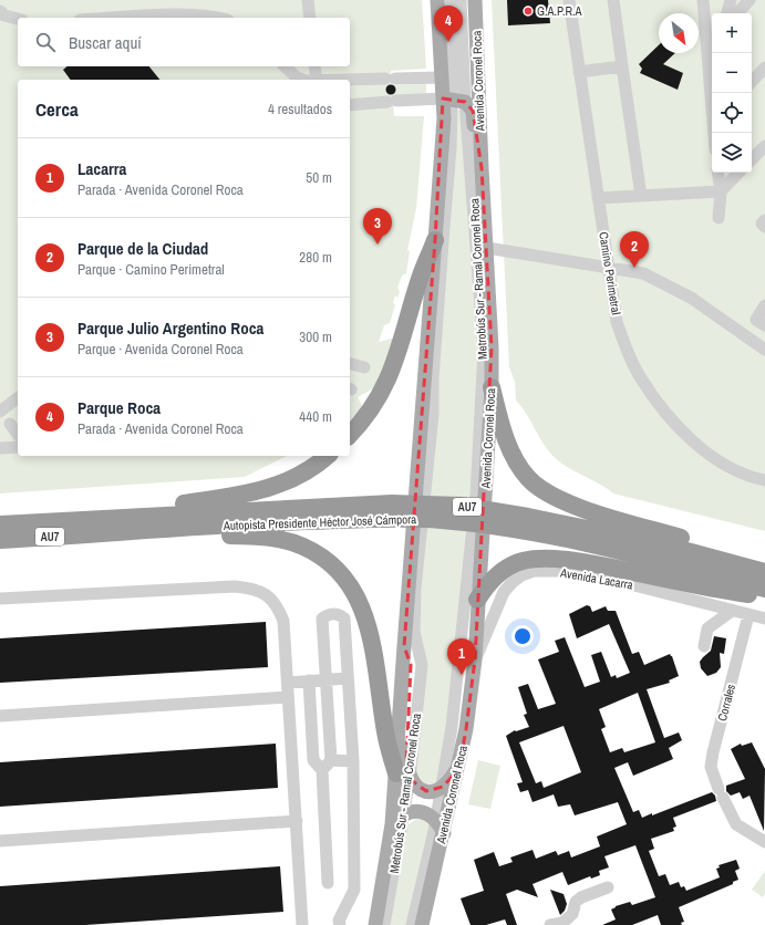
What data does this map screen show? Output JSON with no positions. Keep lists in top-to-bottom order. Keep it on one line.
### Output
{"streets":{"highway":["AU7","Autopista Presidente Héctor José Cámpora"],"main road":["Avenida Coronel Roca"],"street":["Camino Perimetral","Metrobús Sur - Ramal Coronel Roca","Avenida Lacarra","Corrales"]},"crossings":[["Avenida Coronel Roca","Metrobús Sur - Ramal Coronel Roca"],["Avenida Coronel Roca","Avenida Lacarra"],["Avenida Lacarra","Corrales"]],"places":["G.A.P.R.A"],"north":"bottom right","page":{"pins":["4","3","2","1"],"map_buttons":["+","−"],"search":"Buscar aquí","heading":["Cerca","4 resultados"],"list":[{"mark":"1","name":"Lacarra","note":"Parada · Avenida Coronel Roca","value":"50 m"},{"mark":"2","name":"Parque de la Ciudad","note":"Parque · Camino Perimetral","value":"280 m"},{"mark":"3","name":"Parque Julio Argentino Roca","note":"Parque · Avenida Coronel Roca","value":"300 m"},{"mark":"4","name":"Parque Roca","note":"Parada · Avenida Coronel Roca","value":"440 m"}]}}
